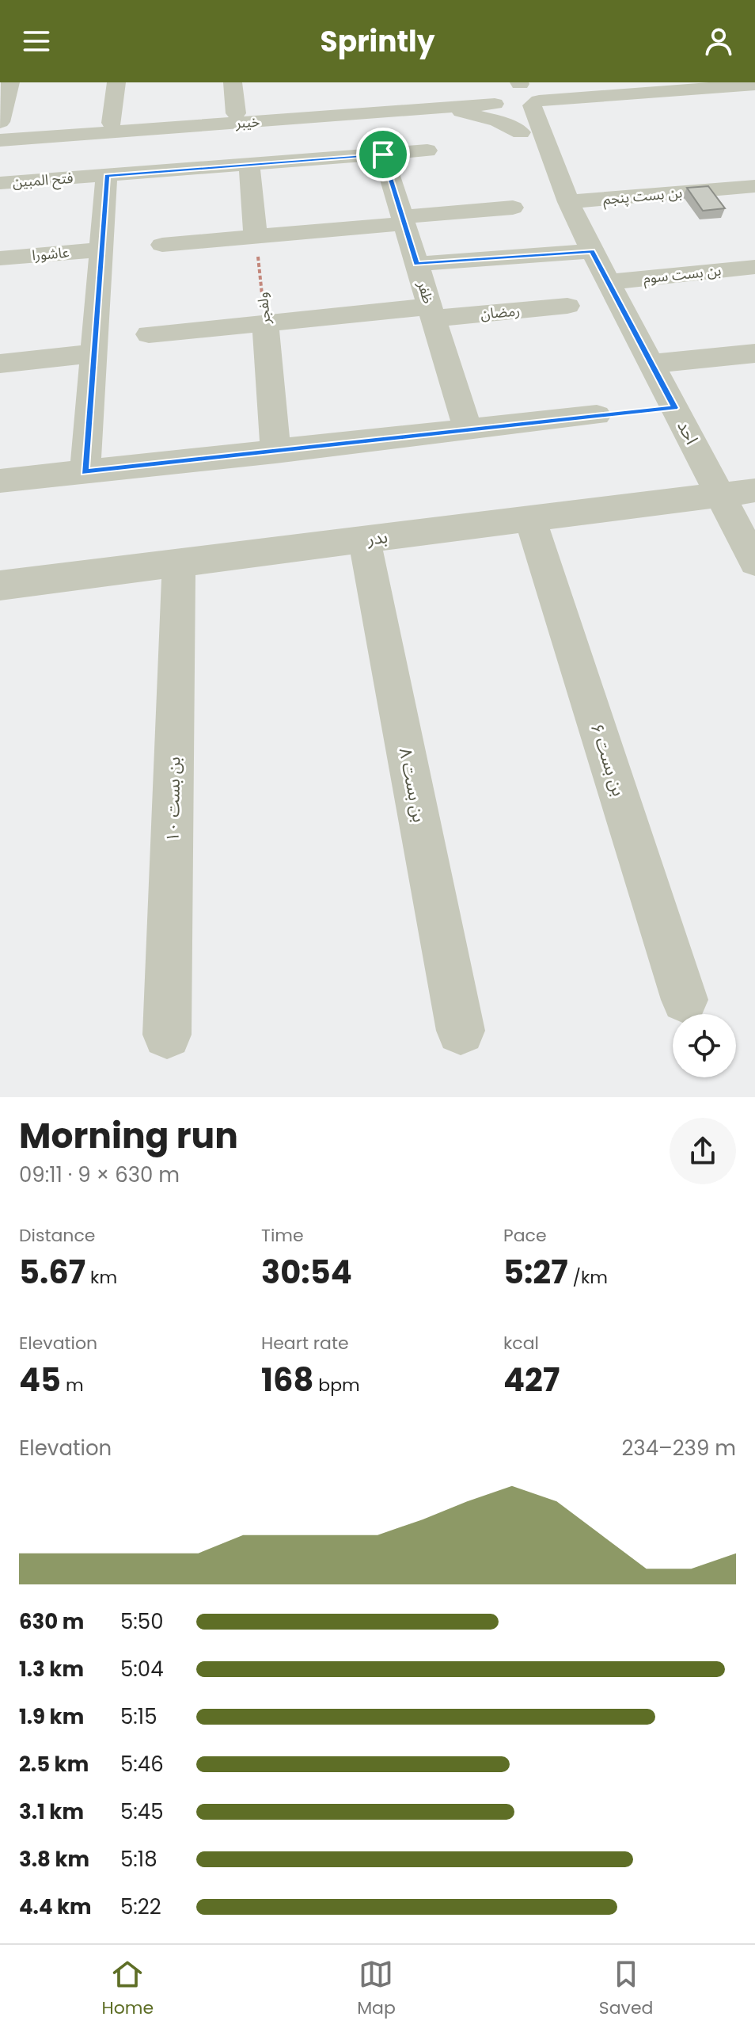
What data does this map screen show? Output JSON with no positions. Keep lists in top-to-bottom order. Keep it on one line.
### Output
{"streets":{"street":["خیبر","فتح المبین","بن بست پنجم","عاشورا","بن بست سوم","ظفر","ولفجر","رمضان","احد","بدر","بن بست ۶","بن بست ۸","بن بست ۱۰"]},"crossings":[["خیبر","احد"],["فتح المبین","ظفر"],["بن بست پنجم","احد"],["بن بست سوم","احد"],["ظفر","رمضان"],["ولفجر","رمضان"],["احد","بدر"],["بدر","بن بست ۶"],["بدر","بن بست ۸"],["بدر","بن بست ۱۰"]],"page":{"header":"Sprintly","heading":["Morning run","09:11 · 9 × 630 m"],"stats":[["Distance","5.67 km"],["Time","30:54"],["Pace","5:27 /km"],["Elevation","45 m"],["Heart rate","168 bpm"],["kcal","427"]],"chart":["Elevation","234–239 m"],"list":[{"name":"630 m","note":"5:50"},{"name":"1.3 km","note":"5:04"},{"name":"1.9 km","note":"5:15"},{"name":"2.5 km","note":"5:46"},{"name":"3.1 km","note":"5:45"},{"name":"3.8 km","note":"5:18"},{"name":"4.4 km","note":"5:22"}],"tabs":["Home","Map","Saved"]}}
